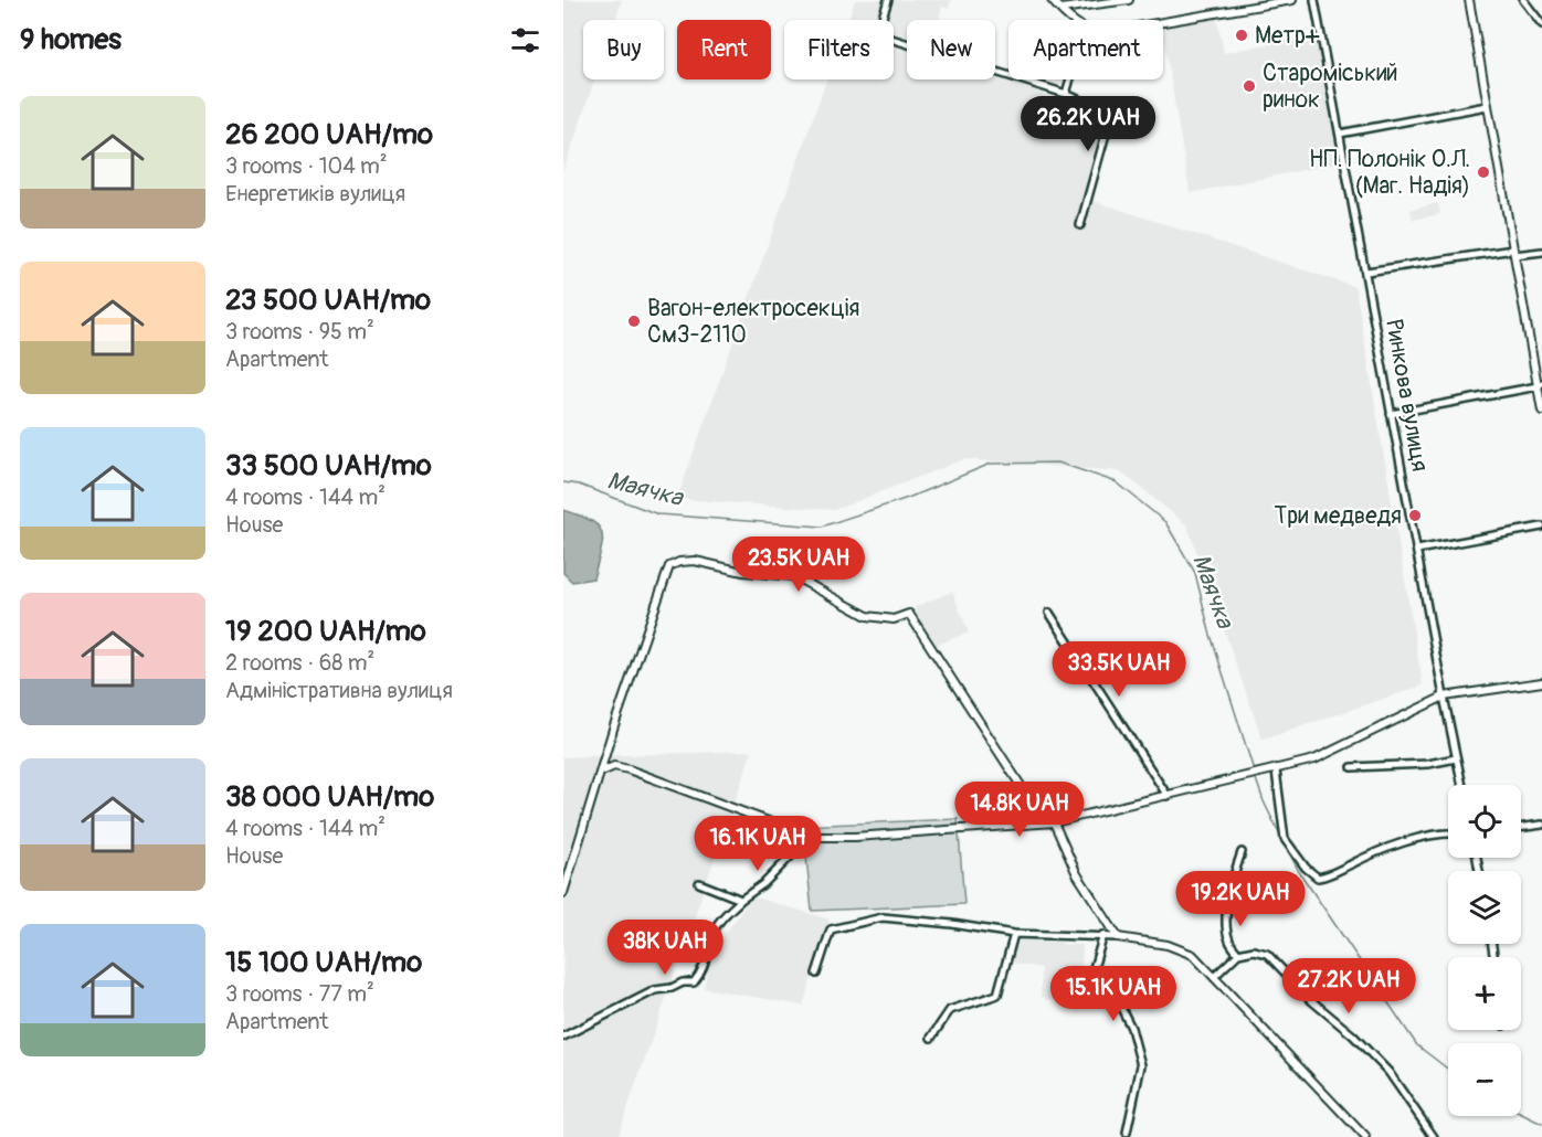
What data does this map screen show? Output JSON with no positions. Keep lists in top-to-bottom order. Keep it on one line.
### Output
{"streets":{"street":["Ринкова вулиця"]},"water":["Маячка"],"places":["Метр+","Староміський ринок","НП. Полонік О.Л. (Маг. Надія)","Вагон-електросекція См3-2110","Три медведя"],"page":{"heading":"9 homes","chip":["Buy","Rent","Filters","New","Apartment"],"list":[{"name":"26 200 UAH/mo","note":"3 rooms · 104 m² · Енергетиків вулиця"},{"name":"23 500 UAH/mo","note":"3 rooms · 95 m² · Apartment"},{"name":"33 500 UAH/mo","note":"4 rooms · 144 m² · House"},{"name":"19 200 UAH/mo","note":"2 rooms · 68 m² · Адміністративна вулиця"},{"name":"38 000 UAH/mo","note":"4 rooms · 144 m² · House"},{"name":"15 100 UAH/mo","note":"3 rooms · 77 m² · Apartment"}],"price":["26.2K UAH","23.5K UAH","33.5K UAH","14.8K UAH","16.1K UAH","19.2K UAH","38K UAH","27.2K UAH","15.1K UAH"],"map_buttons":["+","−"]}}
